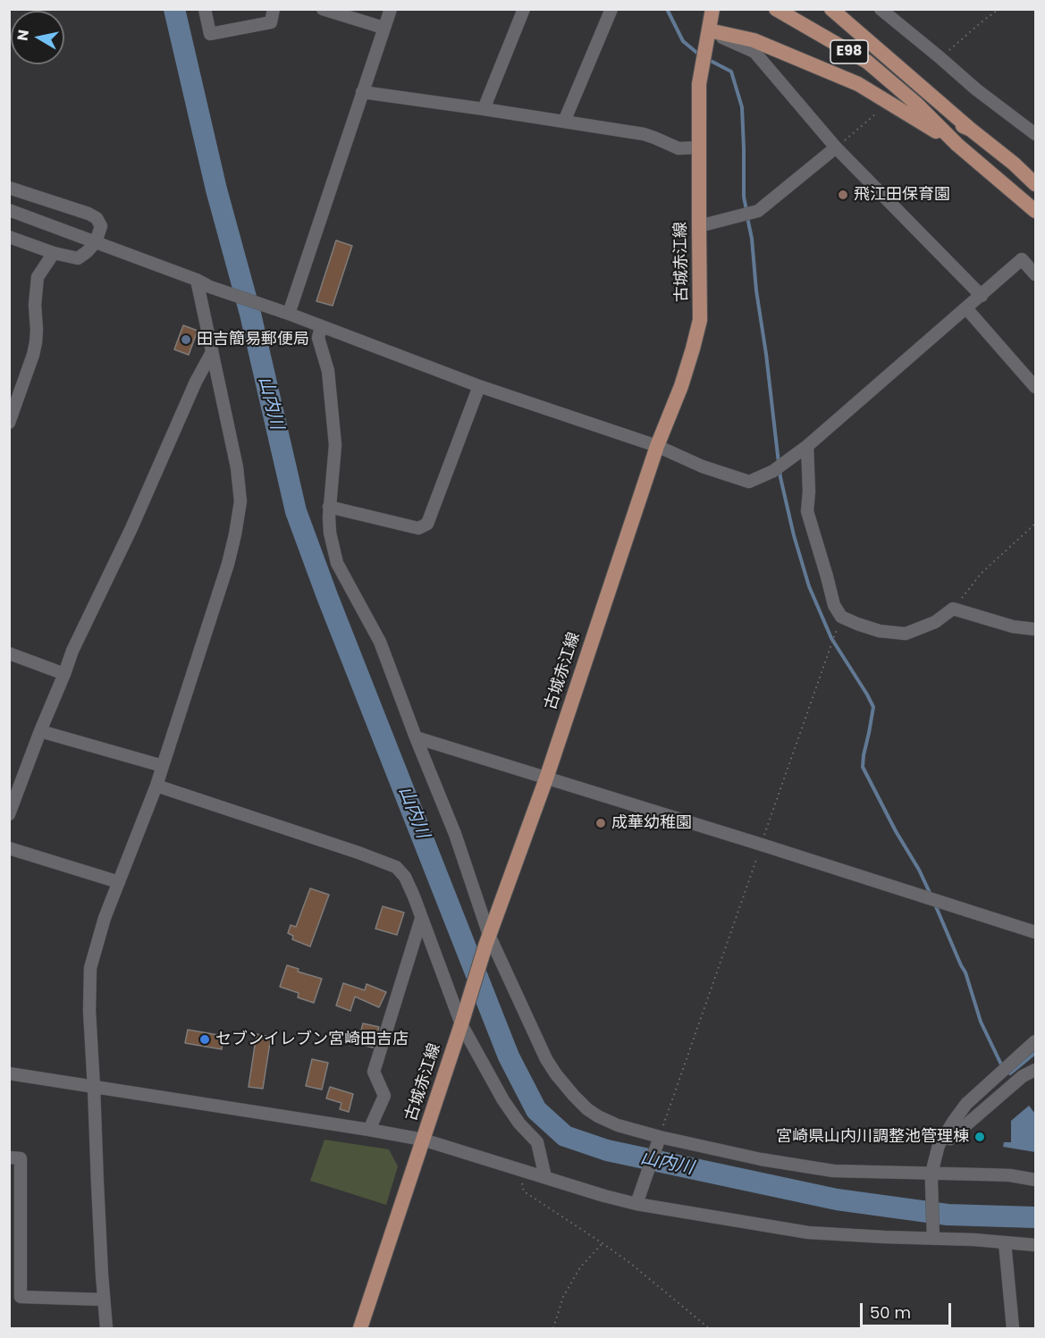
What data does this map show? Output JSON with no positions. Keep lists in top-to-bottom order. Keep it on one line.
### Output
{"streets":{"main road":["E98","古城赤江線"]},"water":["山内川"],"places":["飛江田保育園","田吉簡易郵便局","成華幼稚園","セブンイレブン宮崎田吉店","宮崎県山内川調整池管理棟"],"scale_bar":"50 m","north":"left"}
